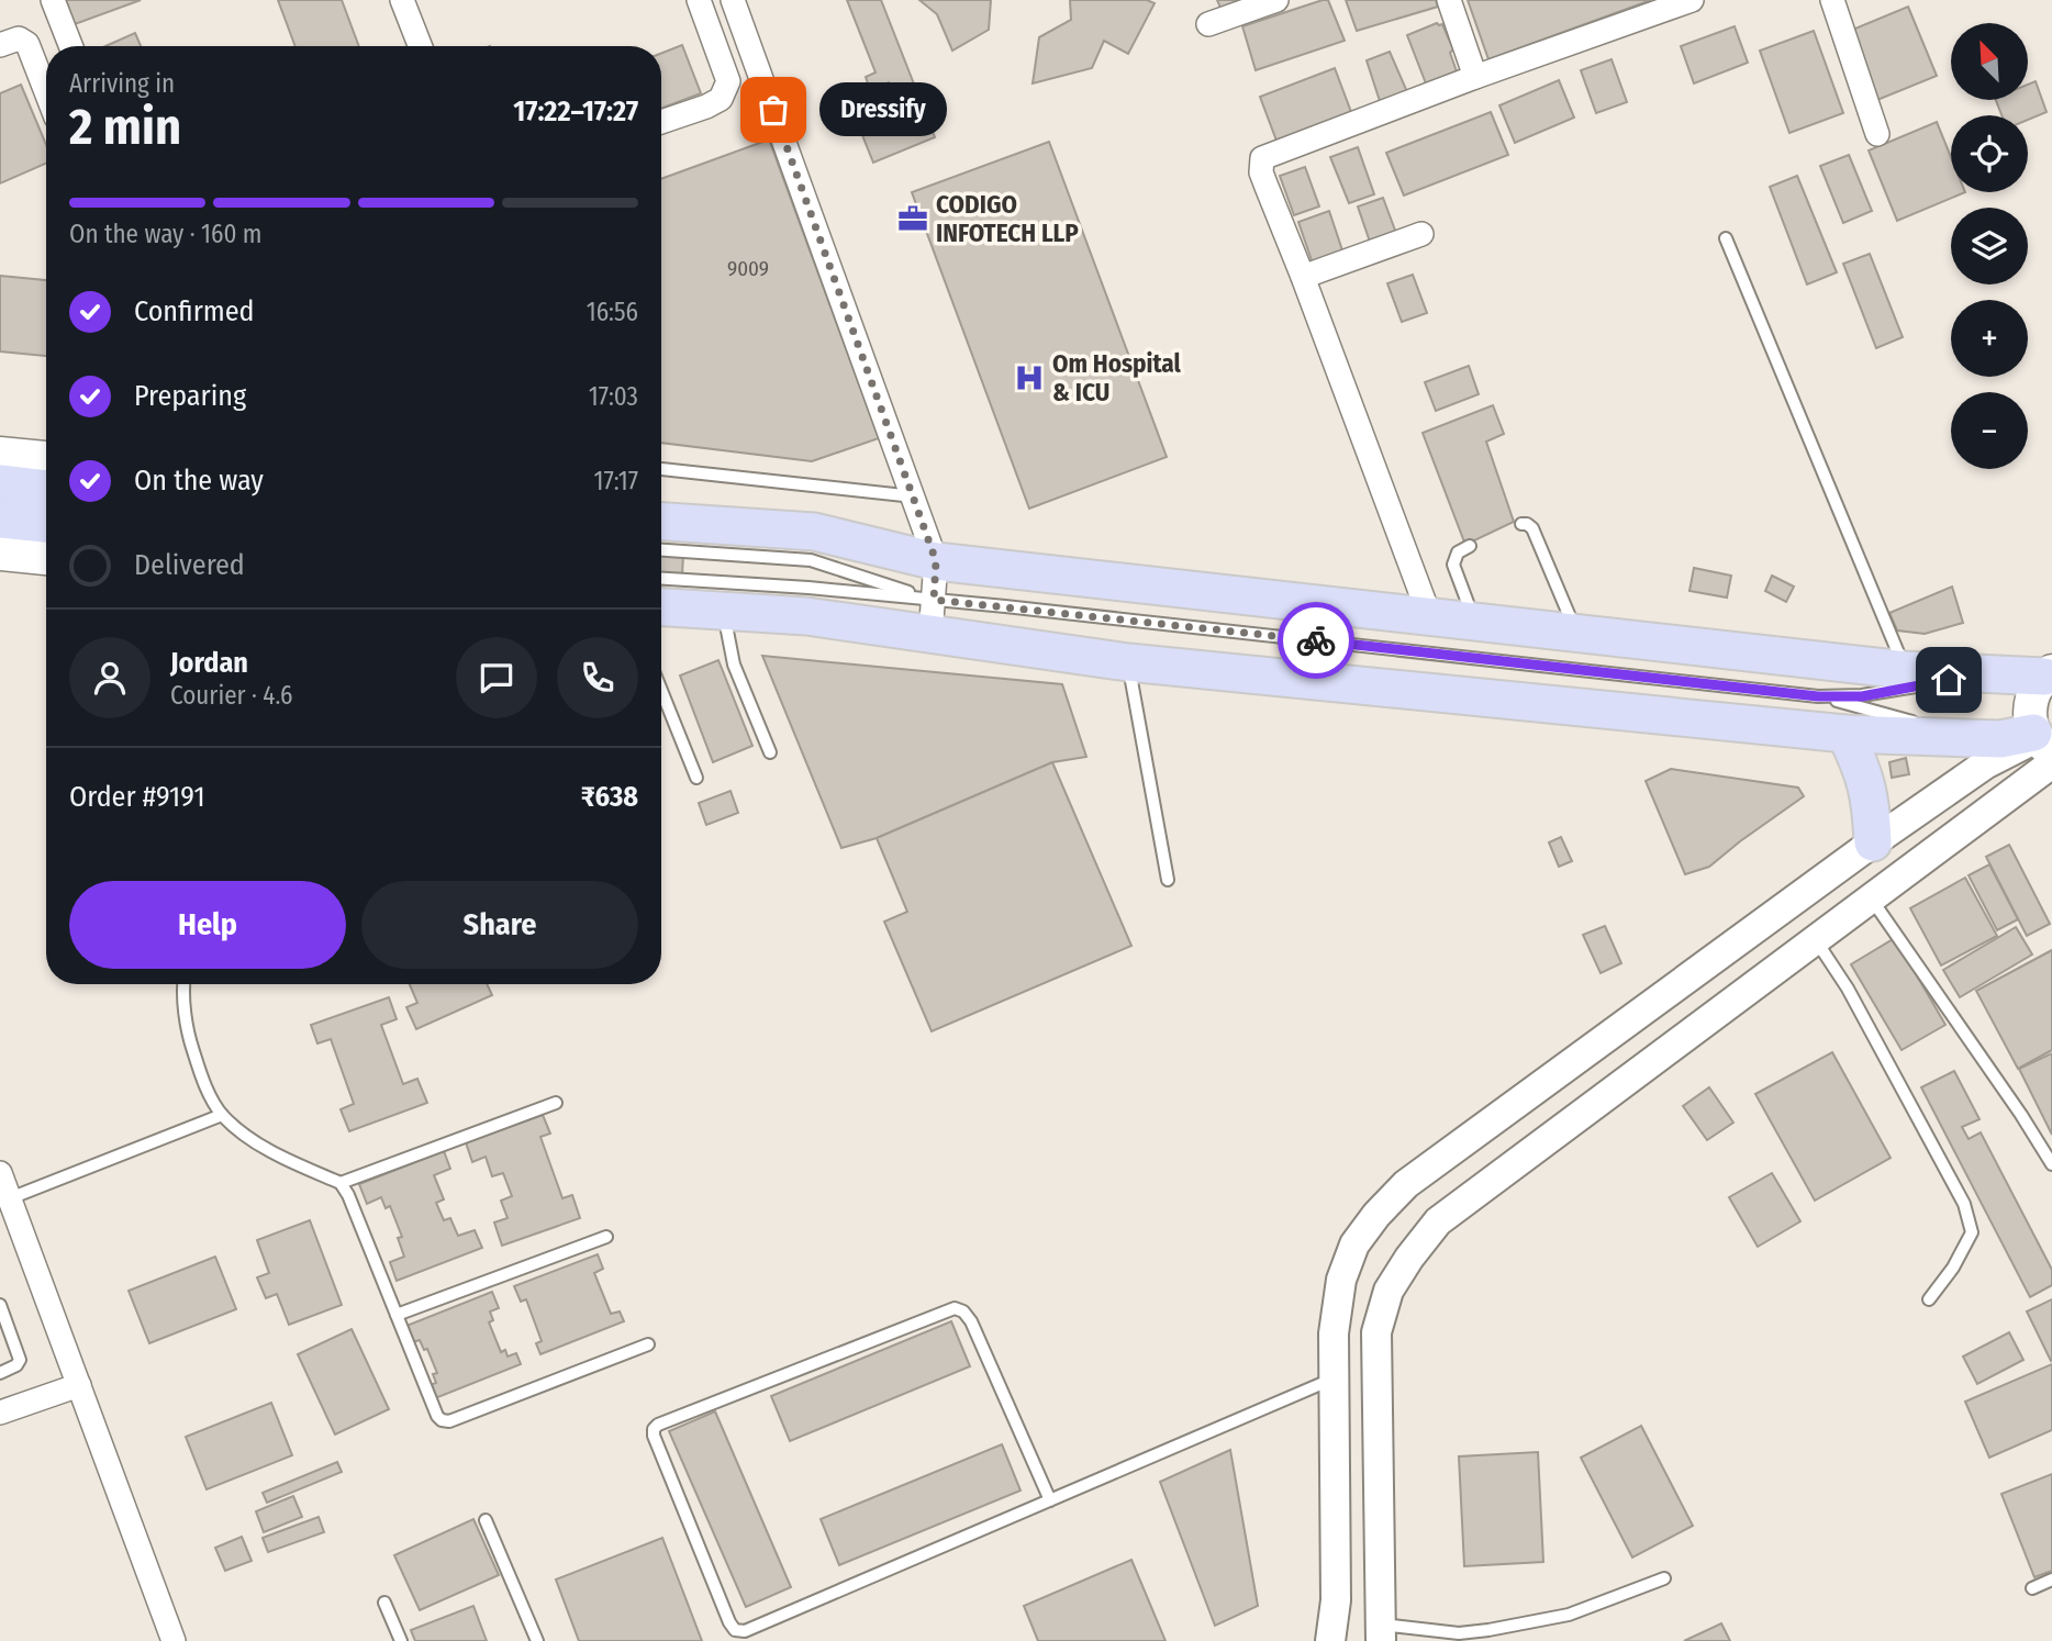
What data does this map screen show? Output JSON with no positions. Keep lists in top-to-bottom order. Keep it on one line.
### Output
{"places":{"other":["Dressify"],"office":["CODIGO INFOTECH LLP"],"hospital":["Om Hospital & ICU"]},"house_numbers":["9009"],"north":"top left","page":{"map_buttons":["+","−"],"heading":["2 min","Arriving in","17:22–17:27"],"panel":["Jordan","Courier · 4.6","Order #9191","₹638"],"bubble":"Dressify","bar":"On the way · 160 m","list":[["Confirmed","16:56"],["Preparing","17:03"],["On the way","17:17"],"Delivered"],"buttons":["Help","Share"]}}
